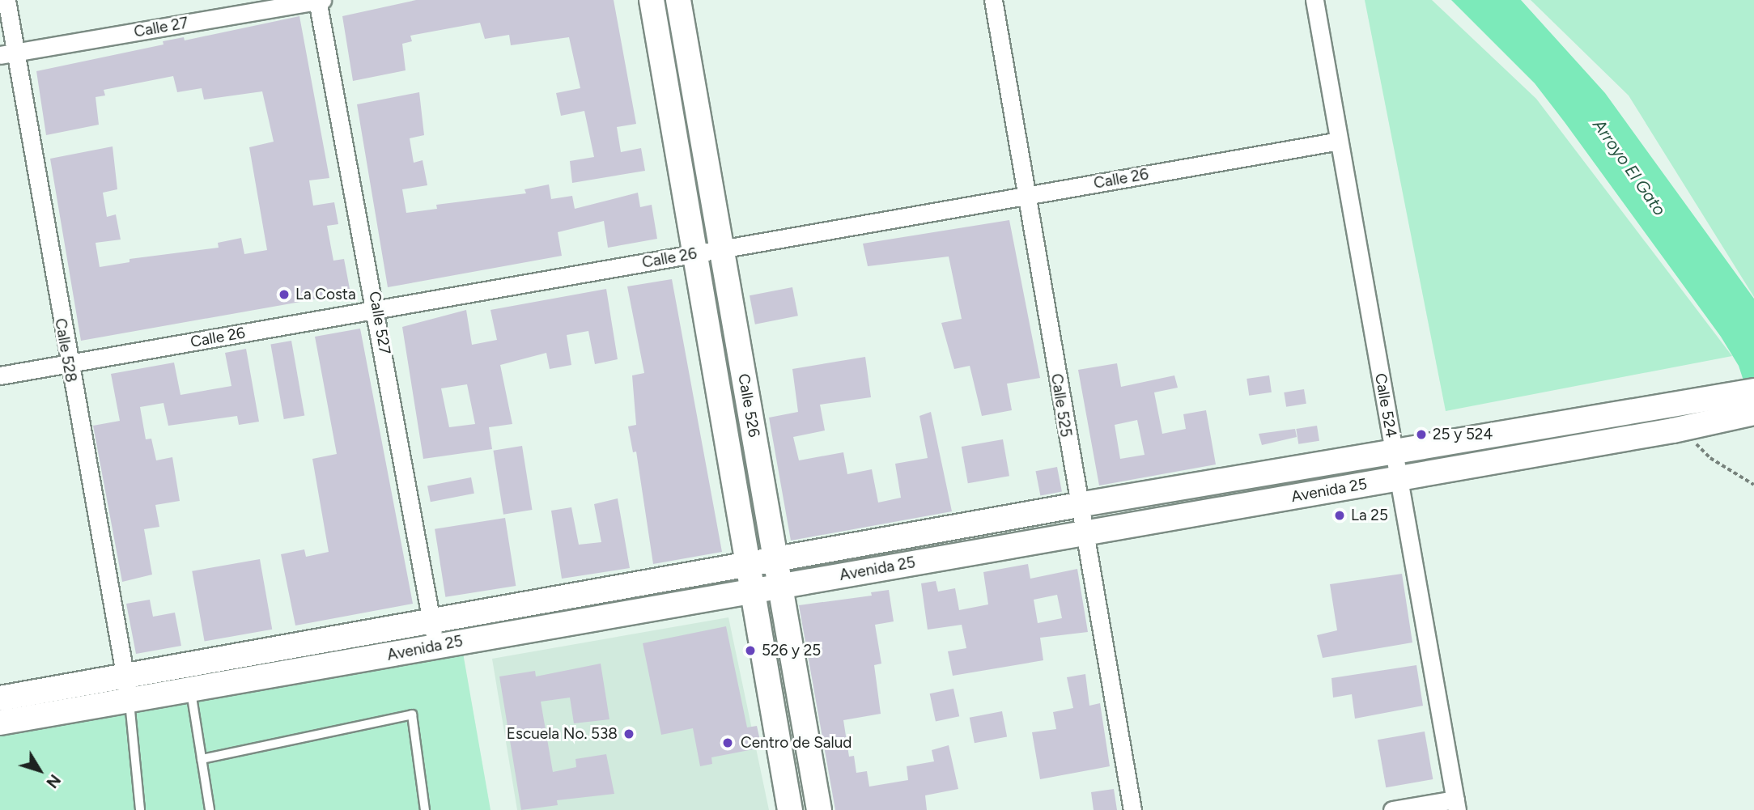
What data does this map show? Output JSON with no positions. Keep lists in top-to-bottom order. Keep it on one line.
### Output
{"streets":{"main road":["Calle 526","Avenida 25"],"street":["Calle 27","Calle 26","Calle 527","Calle 528","Calle 525","Calle 524"]},"crossings":[["Calle 27","Calle 527"],["Calle 27","Calle 528"],["Calle 26","Calle 527"],["Calle 26","Calle 528"],["Calle 26","Calle 526"],["Calle 26","Calle 525"],["Calle 26","Calle 524"],["Calle 527","Avenida 25"],["Calle 528","Avenida 25"],["Calle 526","Avenida 25"],["Calle 525","Avenida 25"],["Calle 524","Avenida 25"]],"water":["Arroyo El Gato"],"places":["La Costa","25 y 524","La 25","526 y 25","Escuela No. 538","Centro de Salud"],"north":"bottom right"}
